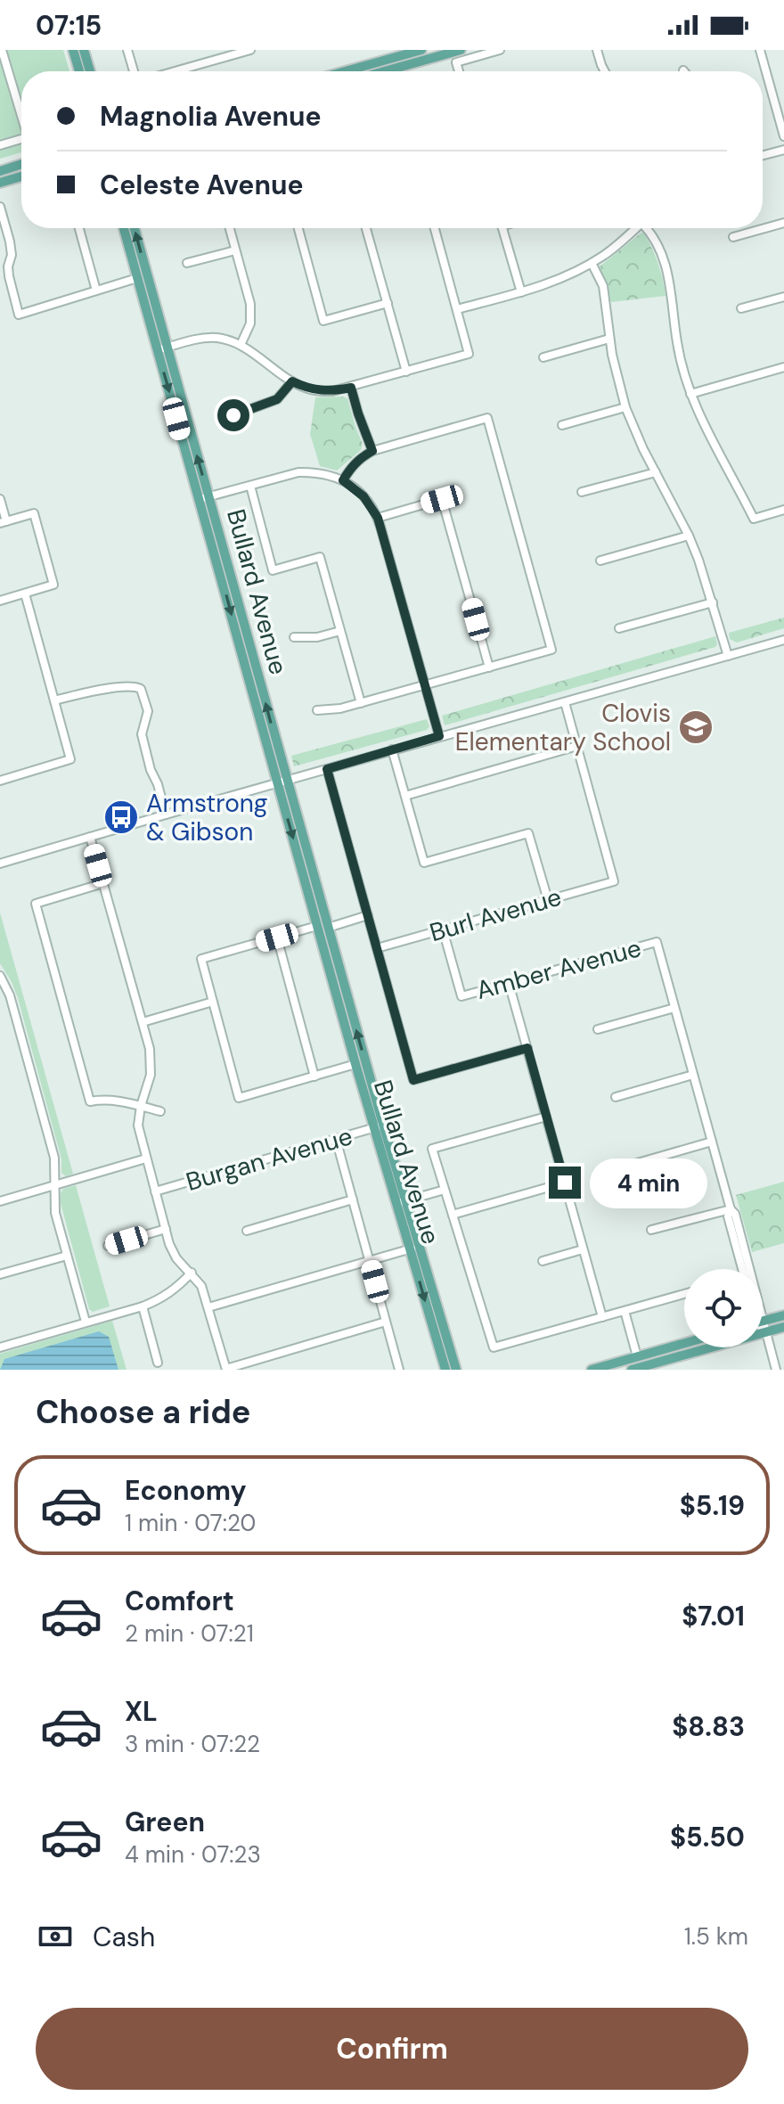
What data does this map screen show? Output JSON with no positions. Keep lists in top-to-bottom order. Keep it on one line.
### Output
{"streets":{"main road":["Bullard Avenue"],"street":["Burl Avenue","Amber Avenue","Burgan Avenue"]},"crossings":[["Bullard Avenue","Burgan Avenue"],["Burl Avenue","Amber Avenue"]],"places":{"school or university":["Clovis Elementary School"],"bus stop":["Armstrong & Gibson"]},"page":{"status":"07:15","banner":["Magnolia Avenue","Celeste Avenue"],"bubble":"4 min","heading":"Choose a ride","list":[{"name":"Economy","note":"1 min · 07:20","value":"$5.19"},{"name":"Comfort","note":"2 min · 07:21","value":"$7.01"},{"name":"XL","note":"3 min · 07:22","value":"$8.83"},{"name":"Green","note":"4 min · 07:23","value":"$5.50"}],"pay":["Cash","1.5 km"],"buttons":"Confirm"}}
